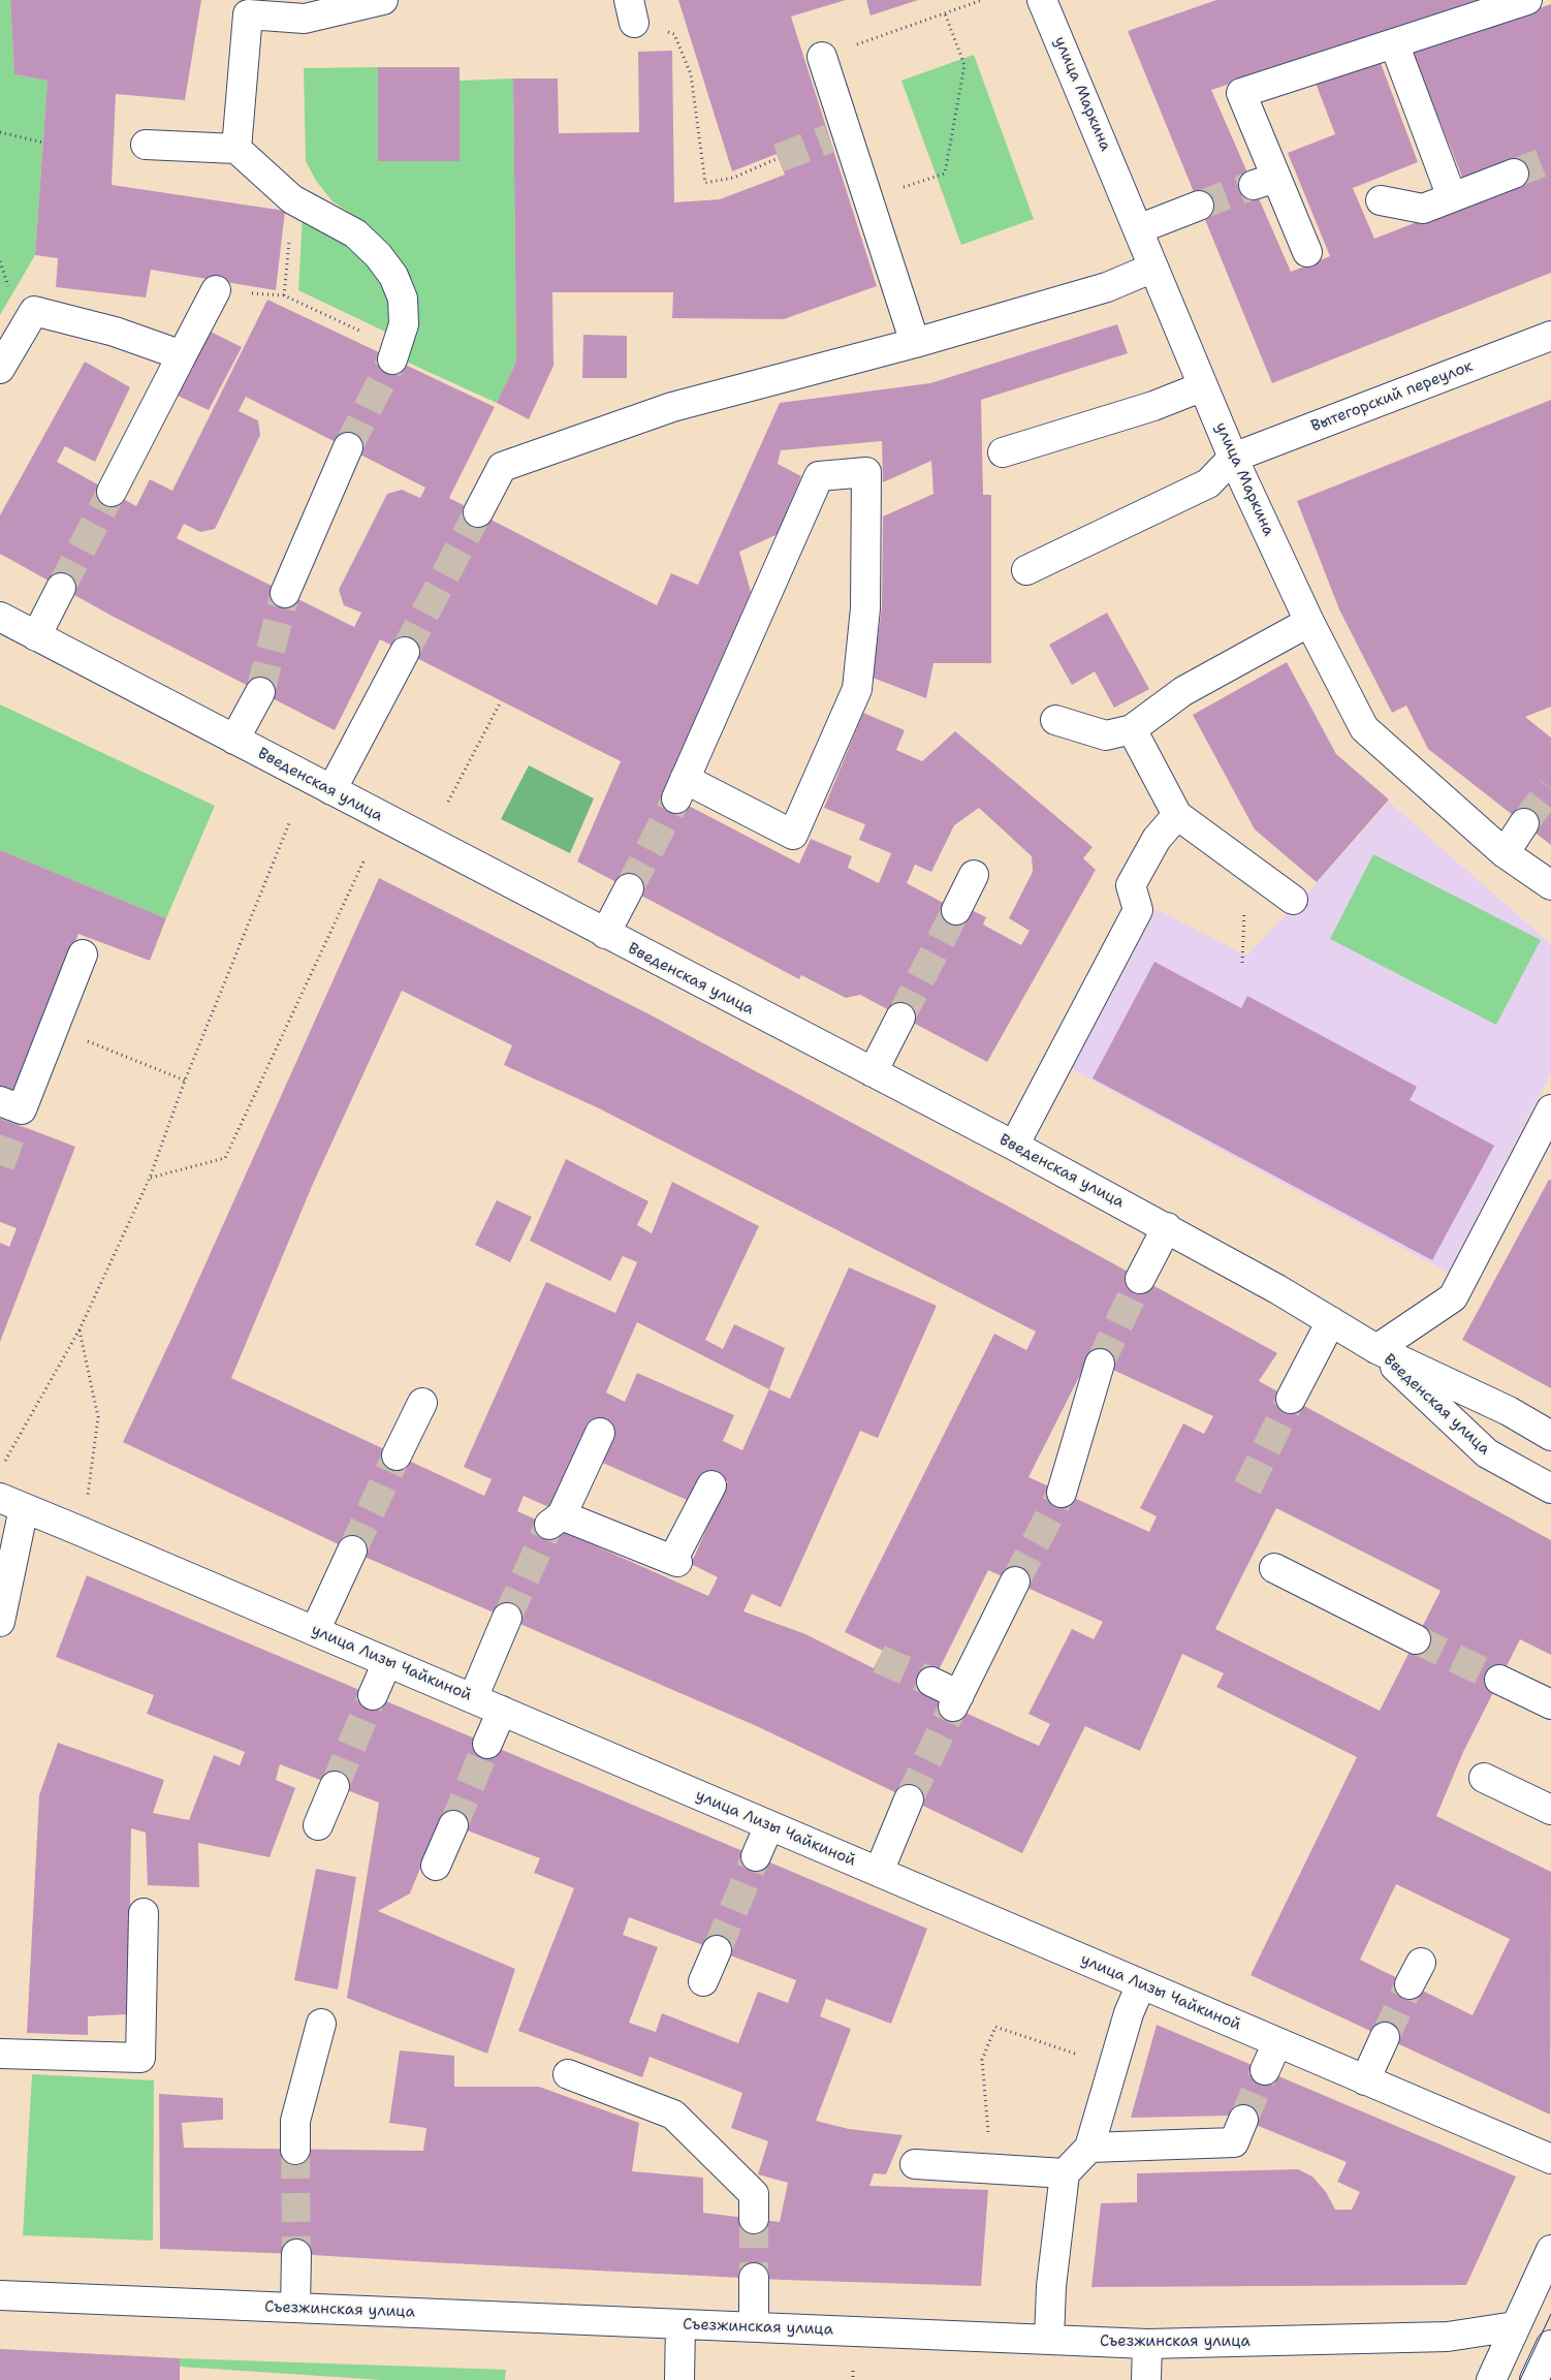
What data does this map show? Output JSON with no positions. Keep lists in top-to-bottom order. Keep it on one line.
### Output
{"streets":{"street":["улица Маркина","Вытегорский переулок","Введенская улица","улица Лизы Чайкиной","Съезжинская улица"]},"crossings":[["улица Маркина","Вытегорский переулок"]]}
